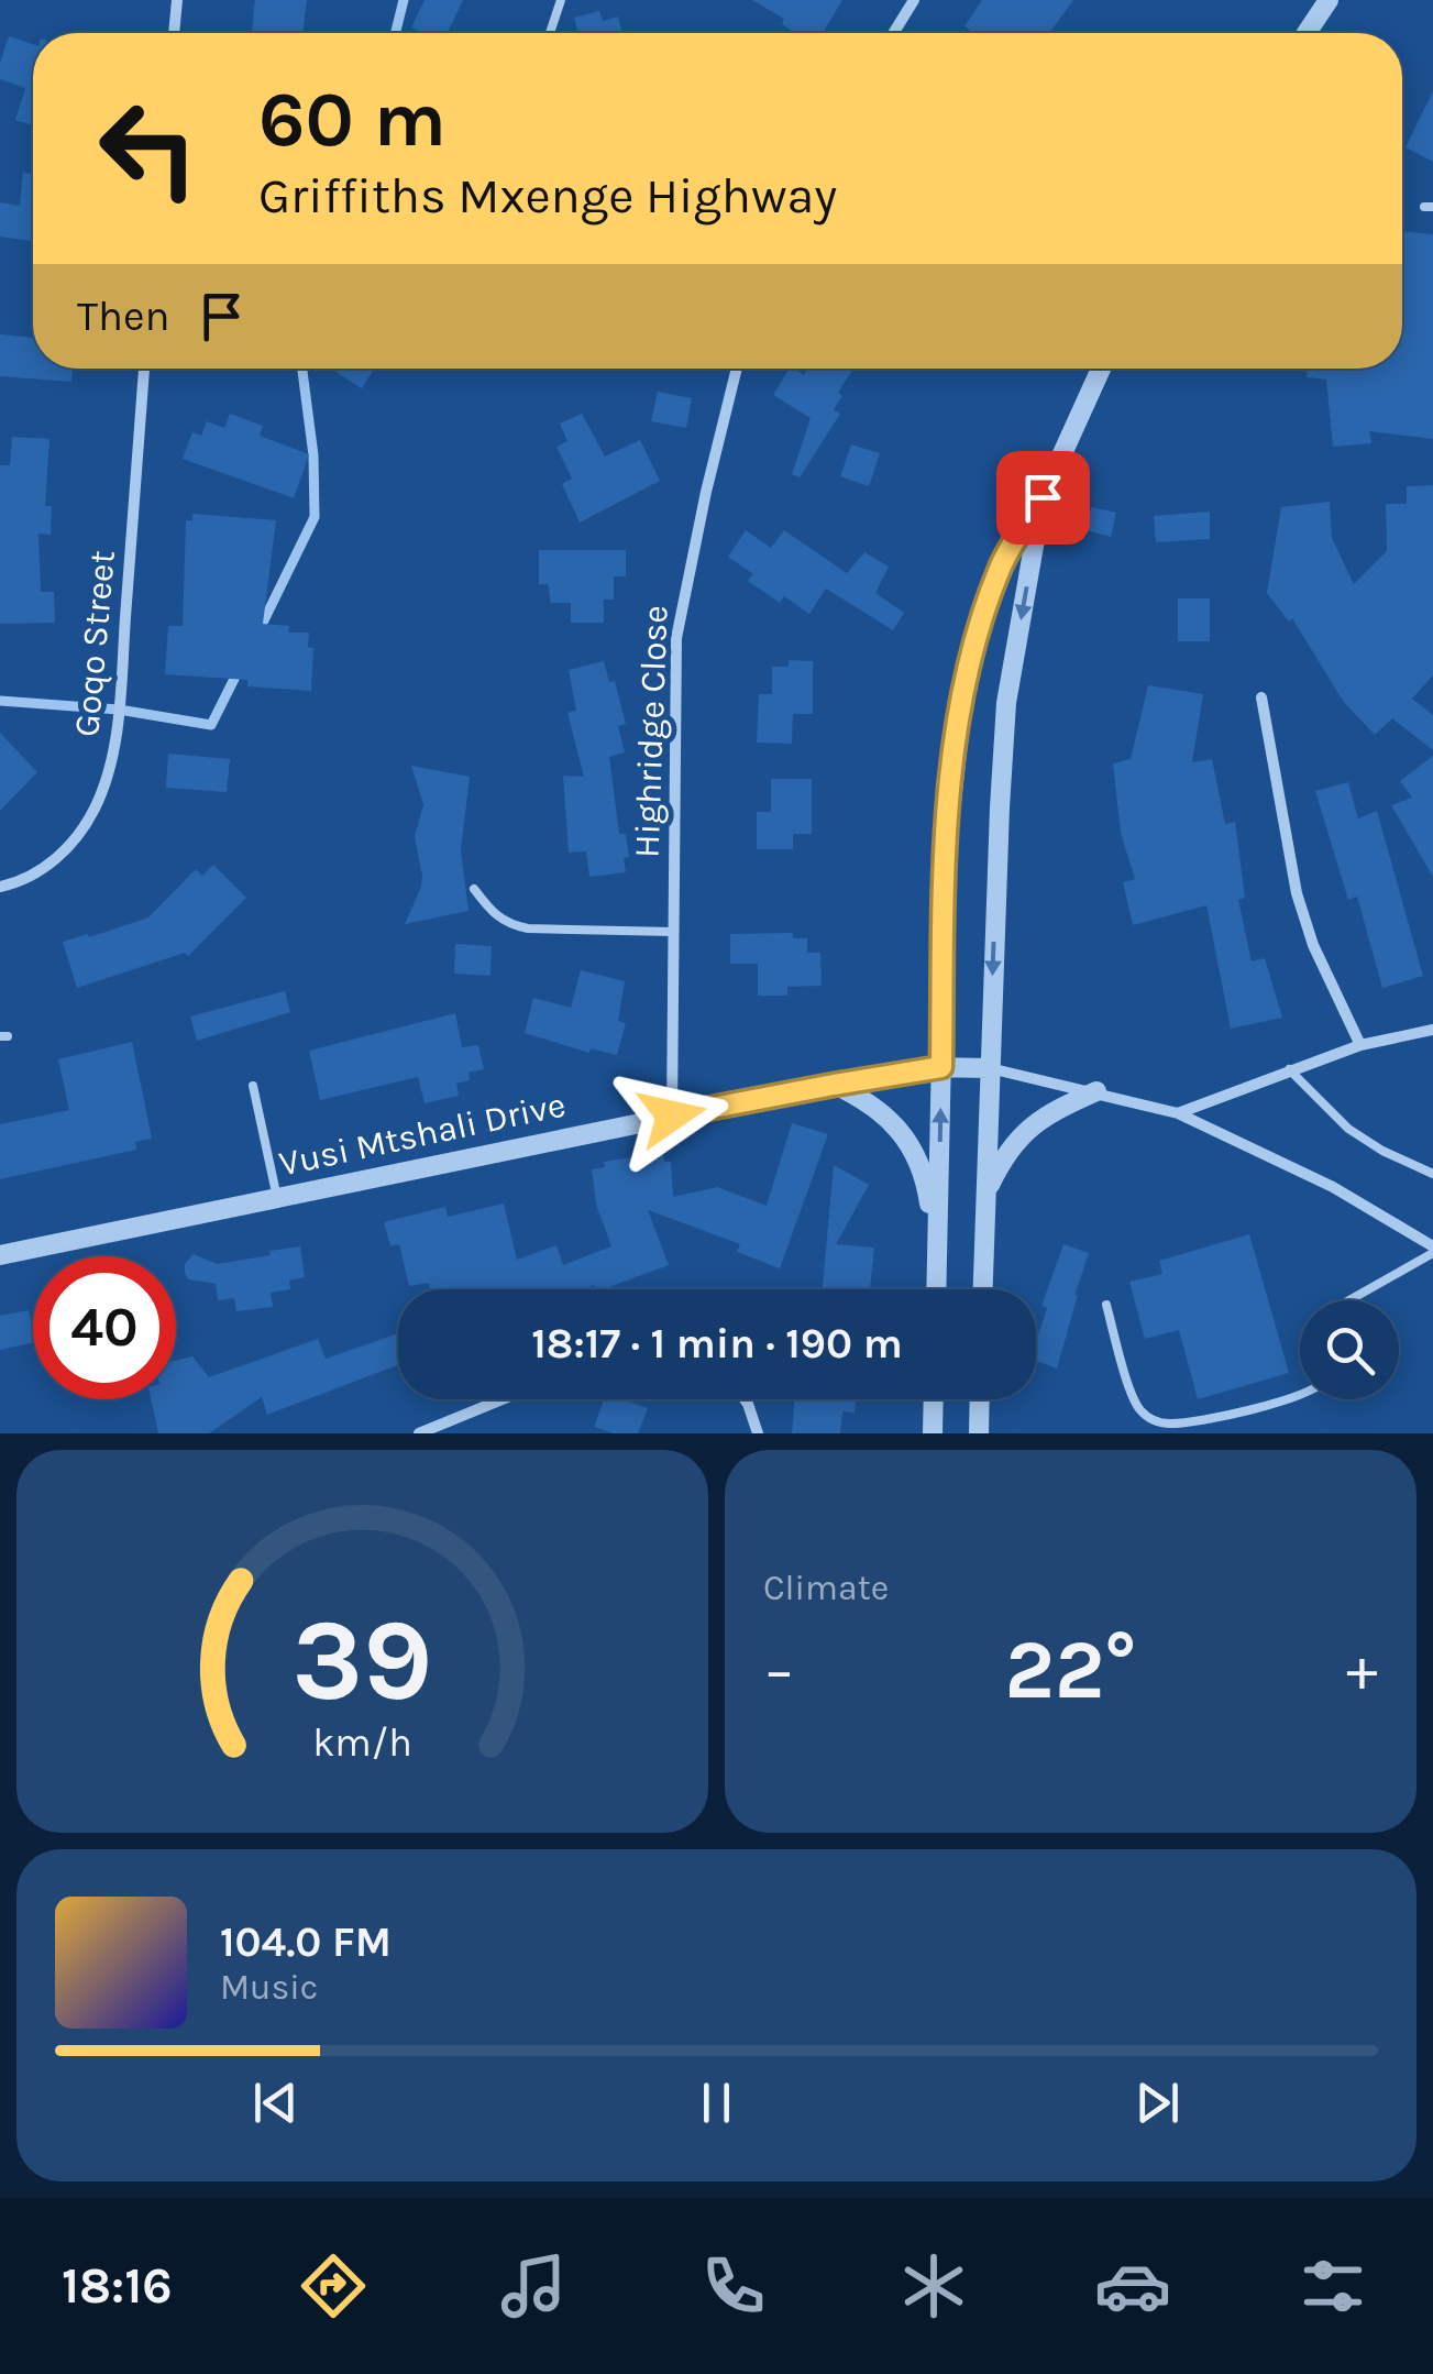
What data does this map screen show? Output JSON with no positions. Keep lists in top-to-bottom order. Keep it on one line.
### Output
{"streets":{"street":["Goqo Street","Highridge Close","Vusi Mtshali Drive"]},"crossings":[["Highridge Close","Vusi Mtshali Drive"]],"page":{"turn":["60 m","Griffiths Mxenge Highway"],"then":"Then","limit":"40","trip":"18:17 · 1 min · 190 m","tile":"Climate","heat":["−","22°","+"],"song":["104.0 FM","Music"],"tabs":"18:16","gauge":["39","km/h"]}}
